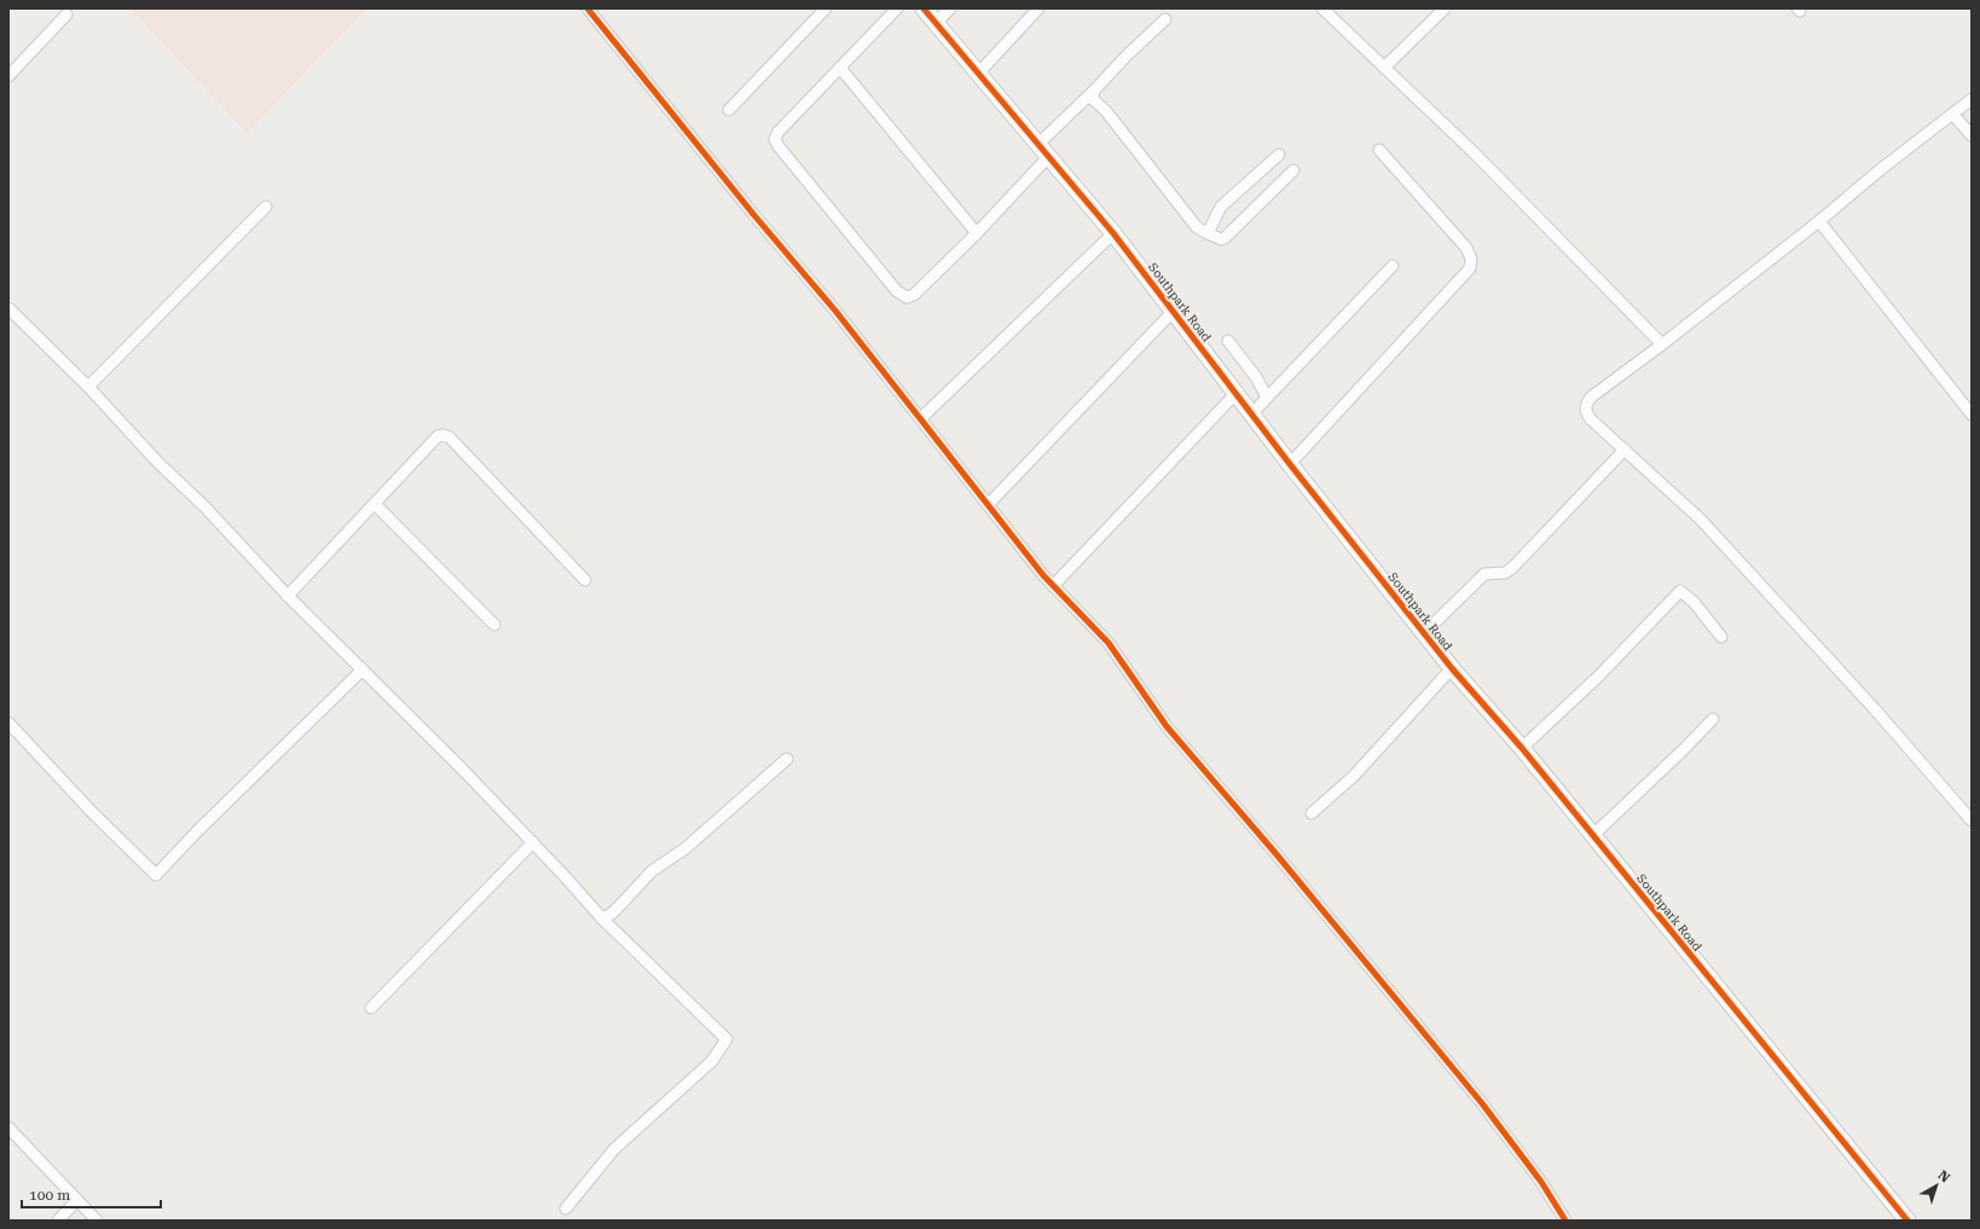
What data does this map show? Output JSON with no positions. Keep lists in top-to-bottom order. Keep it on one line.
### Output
{"streets":{"street":["Southpark Road"]},"scale_bar":"100 m","north":"top right"}
